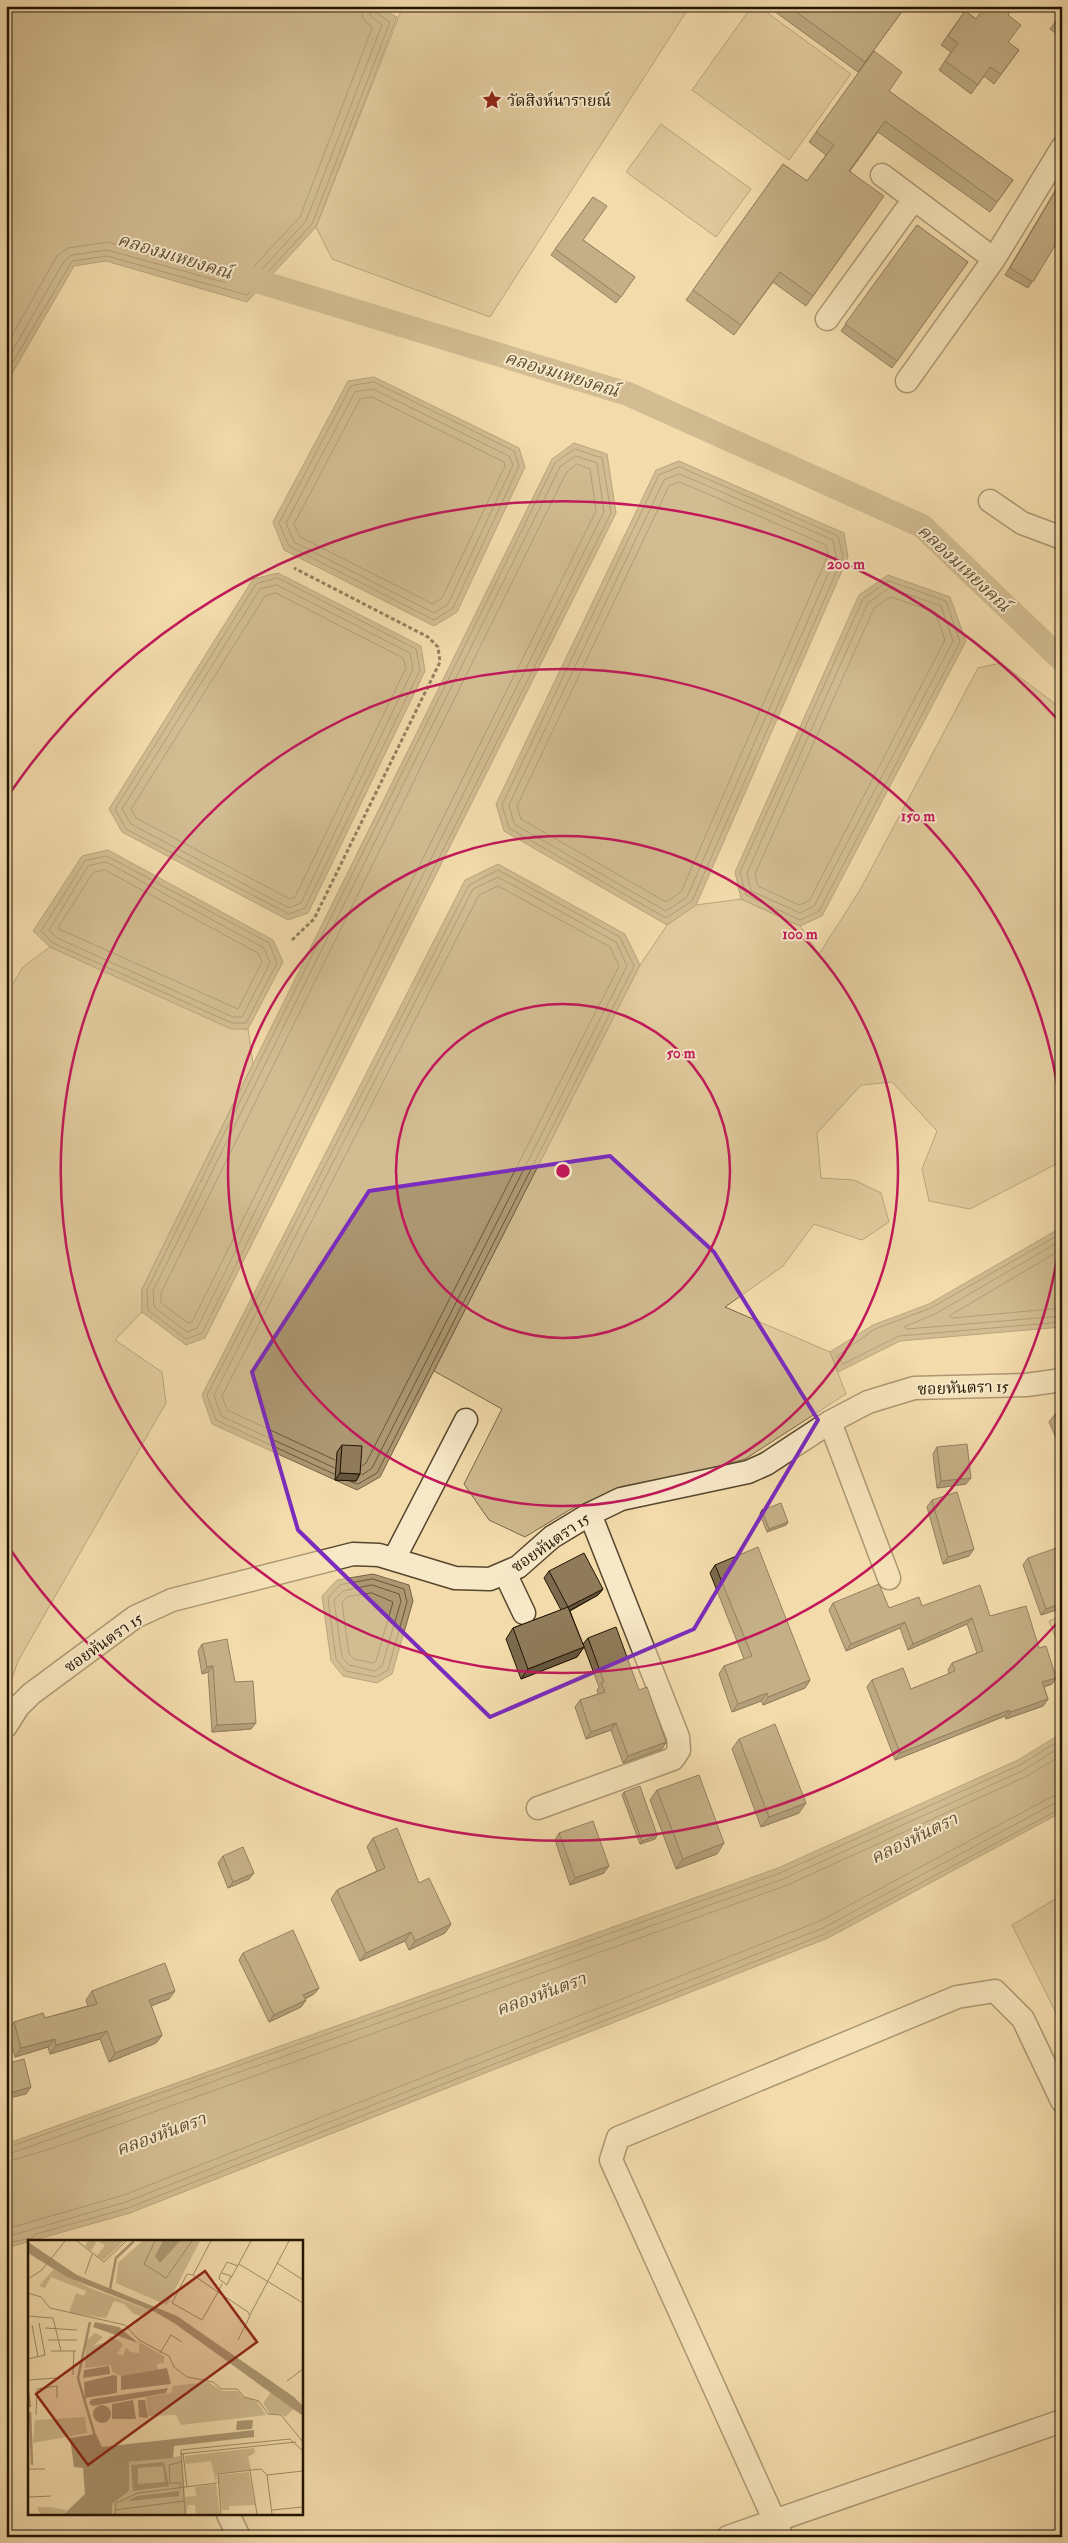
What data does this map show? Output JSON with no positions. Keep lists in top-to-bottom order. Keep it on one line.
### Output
{"streets":{"street":["ซอยหันตรา 15"]},"water":["คลองมเหยงคณ์","คลองหันตรา"],"places":{"place":["วัดสิงห์นารายณ์"]},"rings":["200 m","150 m","100 m","50 m"]}
